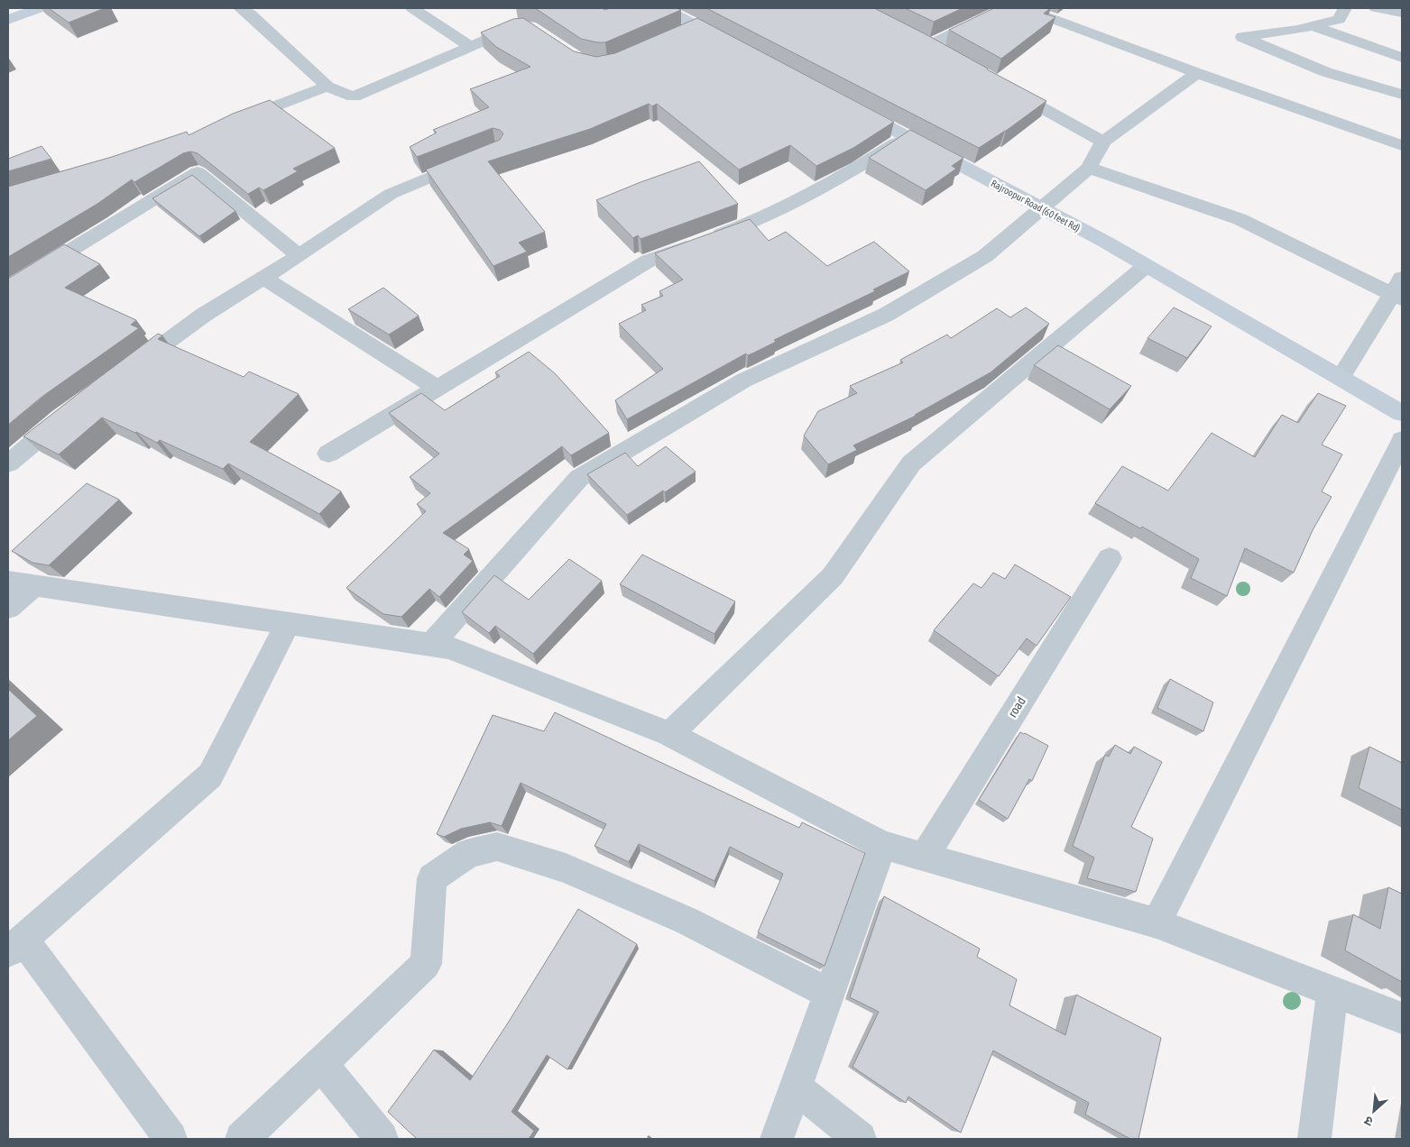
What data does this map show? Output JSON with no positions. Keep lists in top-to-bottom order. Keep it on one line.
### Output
{"streets":{"main road":["Rajroopur Road (60 feet Rd)"],"street":["road"]},"north":"bottom left"}
